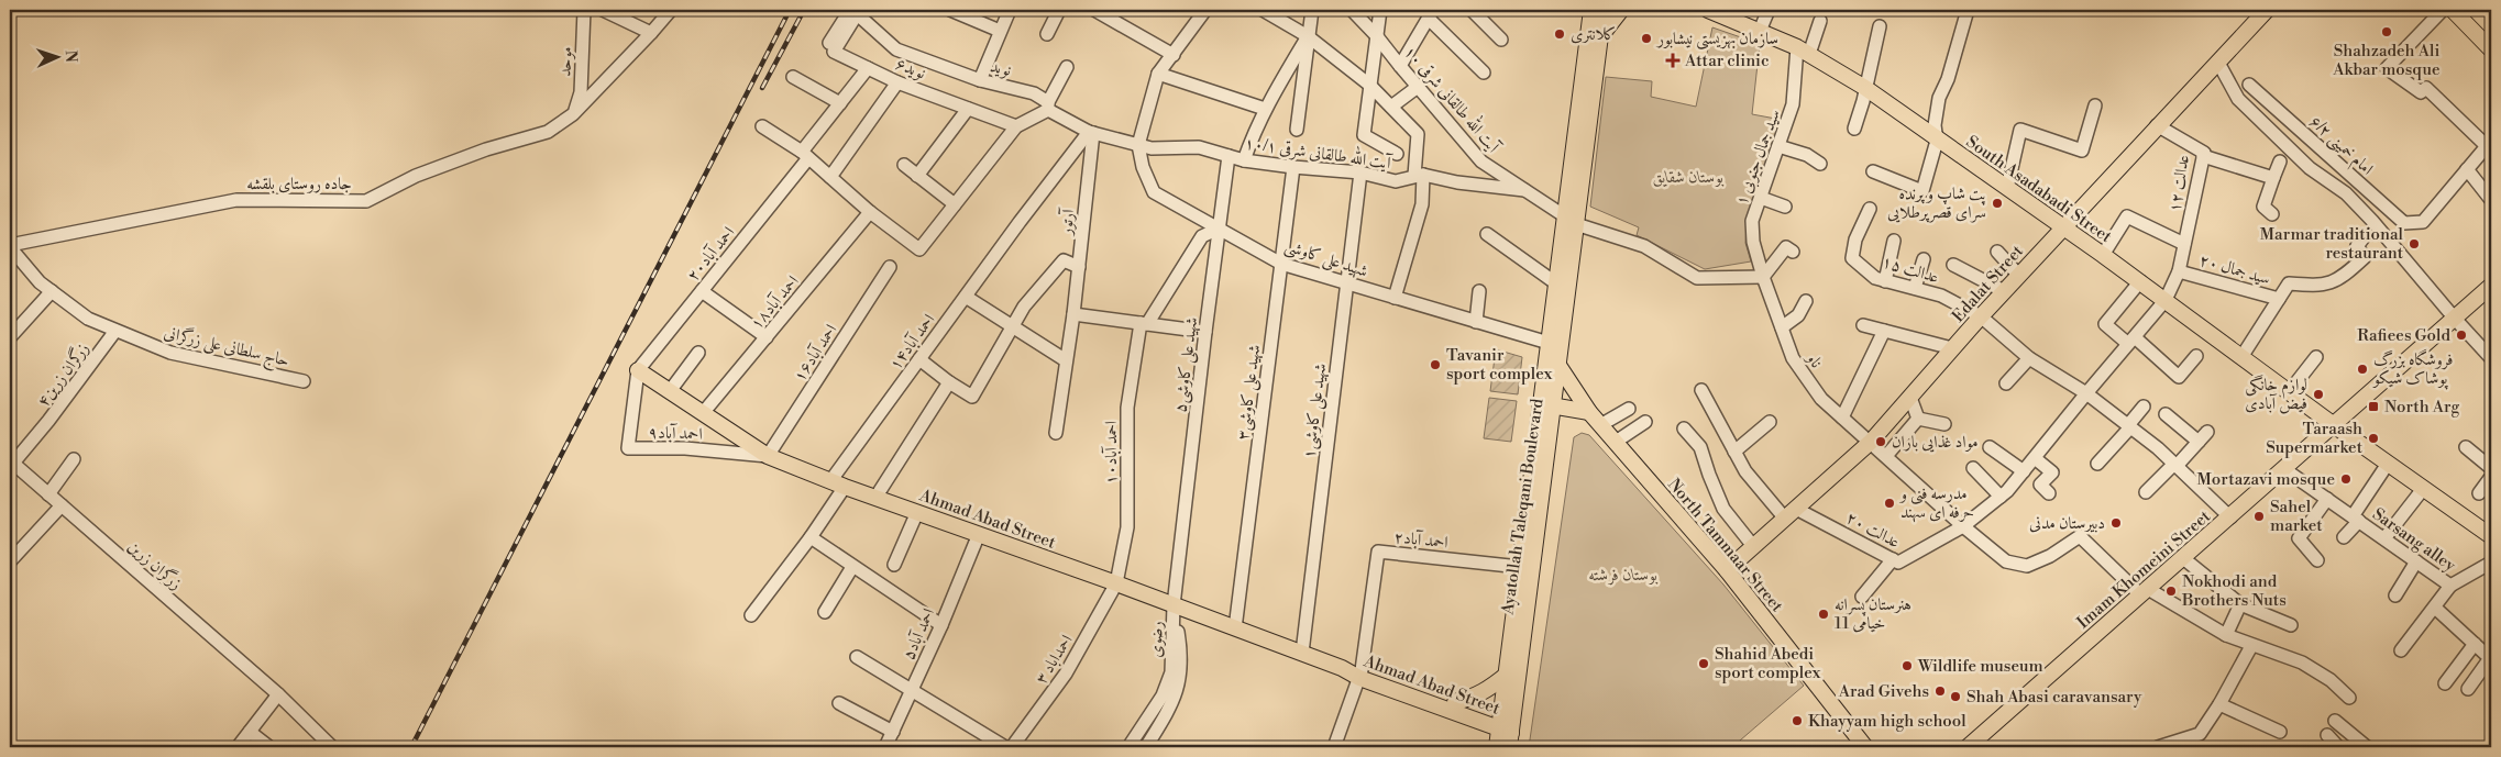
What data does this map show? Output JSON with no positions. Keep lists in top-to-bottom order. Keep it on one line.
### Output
{"streets":{"main road":["South Asadabadi Street","Edalat Street","Ayatollah Taleqani Boulevard","Ahmad Abad Street","North Tammaar Street","Imam Khomeini Street"],"street":["موحد","نوید۶","نوید","آیت الله طالقانی شرقی ۱۰","امام خمینی ۶/۲","آیت الله طالقانی شرقی ۱۰/۱","سید جمال جنوبی ۱","جاده روستای بلقشه","عدالت ۱۲","آرتور","احمد آباد۲۰","شهید علی کاوشی","عدالت ۱۵","سید جمال ۲۰","احمد آباد۱۸","احمد آباد۱۴","حاج سلطانی علی زرگرانی","احمد آباد۱۶","ناو","شهید علی کاوشی۵","زرگران زرین۴","شهید علی کاوشی۳","شهید علی کاوشی۱","احمد آباد۹","احمد آباد۱۰","عدالت ۲۰","احمد آباد۲","Sarsang alley","زرگران زرین","احمد آباد۵","رضوی","احمداباد ۳"]},"crossings":[["موحد","جاده روستای بلقشه"],["نوید۶","نوید"],["نوید۶","احمد آباد۲۰"],["نوید","آیت الله طالقانی شرقی ۱۰/۱"],["نوید","آرتور"],["نوید","شهید علی کاوشی"],["نوید","احمد آباد۱۴"],["آیت الله طالقانی شرقی ۱۰","آیت الله طالقانی شرقی ۱۰/۱"],["آیت الله طالقانی شرقی ۱۰","سید جمال جنوبی ۱"],["آیت الله طالقانی شرقی ۱۰","ناو"],["آیت الله طالقانی شرقی ۱۰","Ayatollah Taleqani Boulevard"],["آیت الله طالقانی شرقی ۱۰/۱","شهید علی کاوشی"],["آیت الله طالقانی شرقی ۱۰/۱","شهید علی کاوشی۵"],["آیت الله طالقانی شرقی ۱۰/۱","شهید علی کاوشی۳"],["آیت الله طالقانی شرقی ۱۰/۱","شهید علی کاوشی۱"],["سید جمال جنوبی ۱","South Asadabadi Street"],["سید جمال جنوبی ۱","ناو"],["جاده روستای بلقشه","حاج سلطانی علی زرگرانی"],["عدالت ۱۲","South Asadabadi Street"],["عدالت ۱۲","عدالت ۱۵"],["عدالت ۱۲","سید جمال ۲۰"],["عدالت ۱۲","Edalat Street"],["عدالت ۱۲","ناو"],["عدالت ۱۲","عدالت ۲۰"],["South Asadabadi Street","سید جمال ۲۰"],["South Asadabadi Street","Edalat Street"],["South Asadabadi Street","Imam Khomeini Street"],["آرتور","احمد آباد۱۴"],["احمد آباد۲۰","احمد آباد۹"],["احمد آباد۲۰","Ahmad Abad Street"],["شهید علی کاوشی","شهید علی کاوشی۵"],["شهید علی کاوشی","شهید علی کاوشی۳"],["شهید علی کاوشی","شهید علی کاوشی۱"],["شهید علی کاوشی","Ayatollah Taleqani Boulevard"],["عدالت ۱۵","Edalat Street"],["عدالت ۱۵","Imam Khomeini Street"],["Edalat Street","ناو"],["Edalat Street","عدالت ۲۰"],["Edalat Street","North Tammaar Street"],["احمد آباد۱۸","Ahmad Abad Street"],["احمد آباد۱۴","Ahmad Abad Street"],["حاج سلطانی علی زرگرانی","زرگران زرین۴"],["احمد آباد۱۶","احمد آباد۹"],["احمد آباد۱۶","Ahmad Abad Street"],["ناو","عدالت ۲۰"],["ناو","Imam Khomeini Street"],["شهید علی کاوشی۵","Ahmad Abad Street"],["شهید علی کاوشی۵","رضوی"],["زرگران زرین۴","زرگران زرین"],["شهید علی کاوشی۳","Ahmad Abad Street"],["شهید علی کاوشی۱","Ahmad Abad Street"],["احمد آباد۹","Ahmad Abad Street"],["احمد آباد۱۰","Ahmad Abad Street"],["احمد آباد۱۰","احمداباد ۳"],["Ayatollah Taleqani Boulevard","Ahmad Abad Street"],["Ayatollah Taleqani Boulevard","احمد آباد۲"],["Ayatollah Taleqani Boulevard","North Tammaar Street"],["Ahmad Abad Street","احمد آباد۲"],["Ahmad Abad Street","احمد آباد۵"],["Ahmad Abad Street","رضوی"],["Ahmad Abad Street","احمداباد ۳"],["Sarsang alley","Imam Khomeini Street"]],"parks":["بوستان شقایق","بوستان فرشته"],"places":{"other":["Shahzadeh Ali Akbar mosque","کلانتری","سازمان بهزیستی نیشابور","پت شاپ و پرنده سرای قصرپرطلایی","Marmar traditional restaurant","Rafiees Gold","Tavanir sport complex","فروشگاه بزرگ پوشاک شیکو","لوازم خانگی فیض آبادی","Taraash Supermarket","مواد غذایی باران","Mortazavi mosque","مدرسه فنی و حرفه ای سهند","Sahel market","دبیرستان مدنی","Nokhodi and Brothers Nuts","هنرستان پسرانه خیامی 11","Shahid Abedi sport complex","Wildlife museum","Arad Givehs","Shah Abasi caravansary","Khayyam high school"],"health":["Attar clinic"],"transit":["North Arg"]},"north":"right"}
